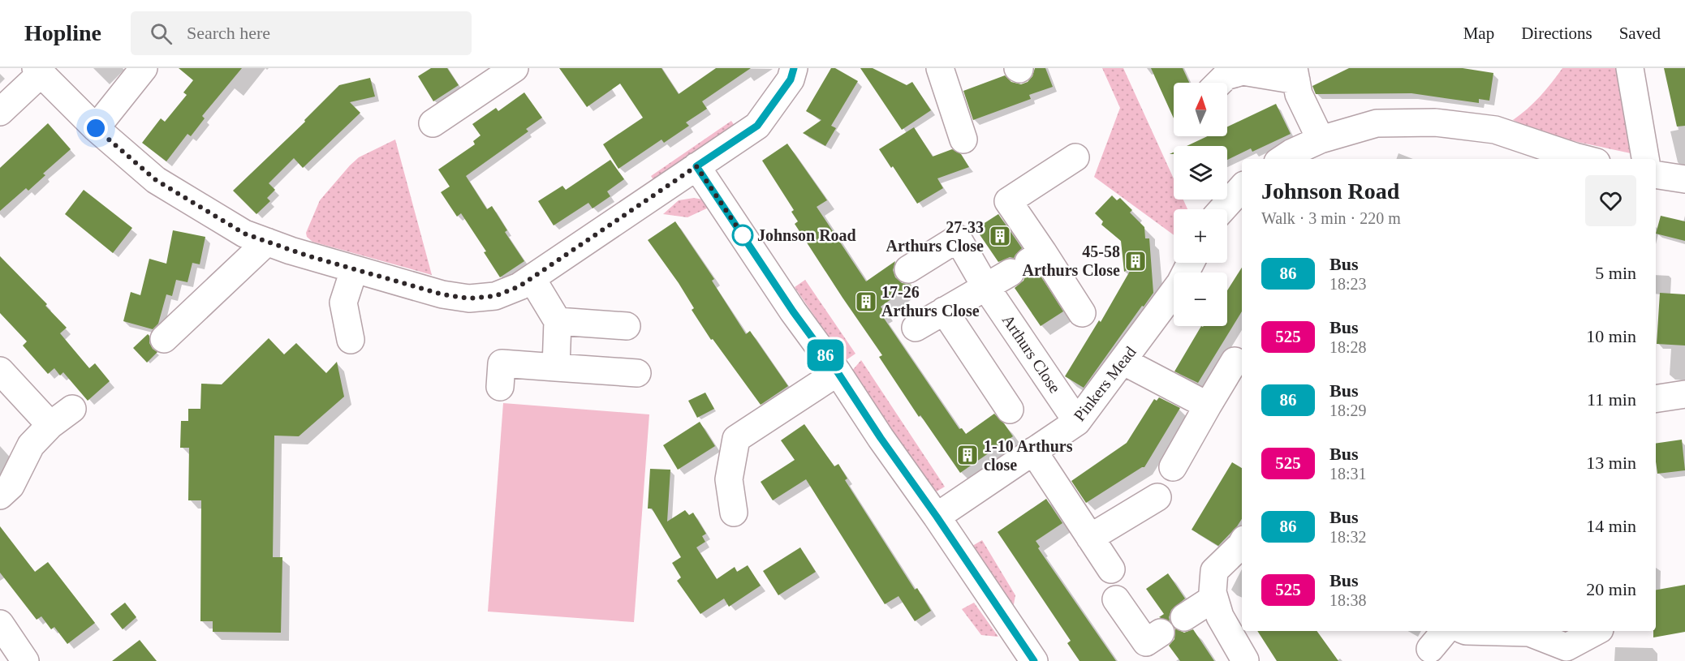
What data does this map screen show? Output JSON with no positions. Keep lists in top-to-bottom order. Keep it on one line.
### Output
{"streets":{"street":["Arthurs Close","Pinkers Mead"]},"crossings":[["Arthurs Close","Pinkers Mead"]],"places":{"other":["Johnson Road"],"building":["27-33 Arthurs Close","45-58 Arthurs Close","17-26 Arthurs Close","1-10 Arthurs close"]},"lines":["bus line 86"],"north":"top","page":{"header":"Hopline","search":"Search here","nav":["Map","Directions","Saved"],"on_map":"86","map_buttons":["+","−"],"heading":["Johnson Road","Walk · 3 min · 220 m"],"list":[{"mark":"86","name":"Bus","note":"18:23","value":"5 min"},{"mark":"525","name":"Bus","note":"18:28","value":"10 min"},{"mark":"86","name":"Bus","note":"18:29","value":"11 min"},{"mark":"525","name":"Bus","note":"18:31","value":"13 min"},{"mark":"86","name":"Bus","note":"18:32","value":"14 min"},{"mark":"525","name":"Bus","note":"18:38","value":"20 min"}]}}
